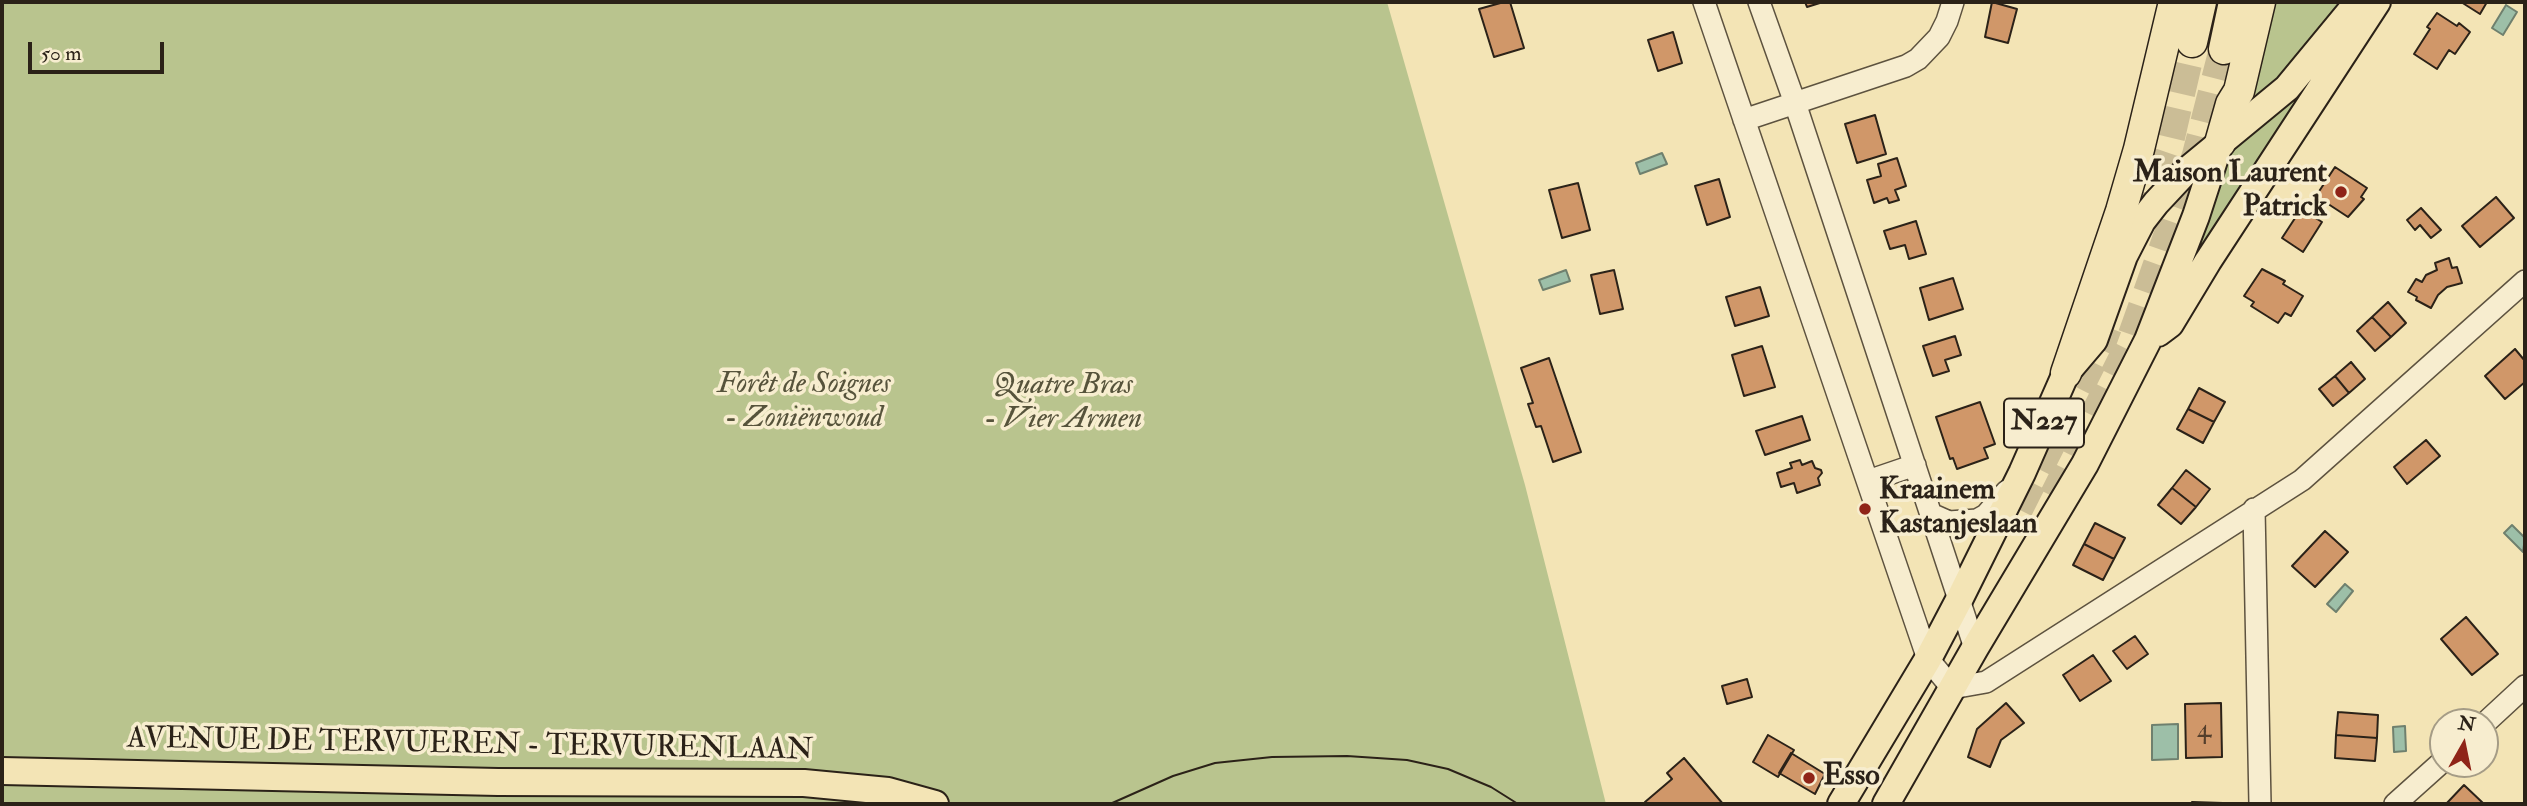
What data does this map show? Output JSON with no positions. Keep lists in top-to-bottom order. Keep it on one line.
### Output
{"streets":{"main road":["N227","AVENUE DE TERVUEREN - TERVURENLAAN"]},"parks":["Forêt de Soignes - Zoniënwoud","Quatre Bras - Vier Armen"],"places":["Maison Laurent Patrick","Kraainem Kastanjeslaan","Esso"],"house_numbers":["4"],"scale_bar":"50 m","north":"top"}
